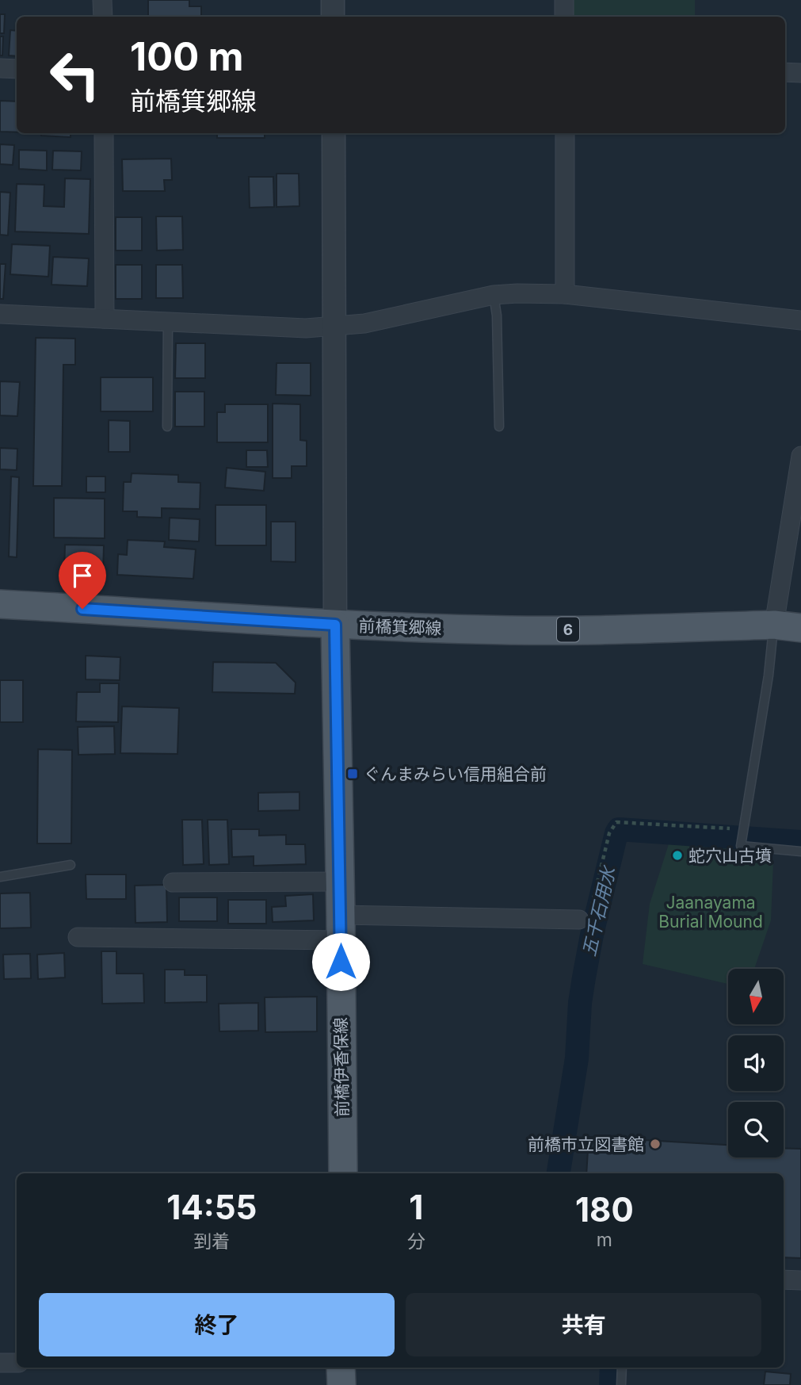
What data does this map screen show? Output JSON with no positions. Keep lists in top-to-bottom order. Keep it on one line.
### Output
{"streets":{"main road":["前橋箕郷線","6","前橋伊香保線"]},"crossings":[["前橋箕郷線","前橋伊香保線"]],"water":["五千石用水"],"parks":["Jaanayama Burial Mound"],"places":{"transit":["ぐんまみらい信用組合前"],"other":["蛇穴山古墳","前橋市立図書館"]},"north":"bottom","page":{"turn":["100 m","前橋箕郷線"],"eta":["14:55","到着","1","分","180","m"],"buttons":["終了","共有"]}}
